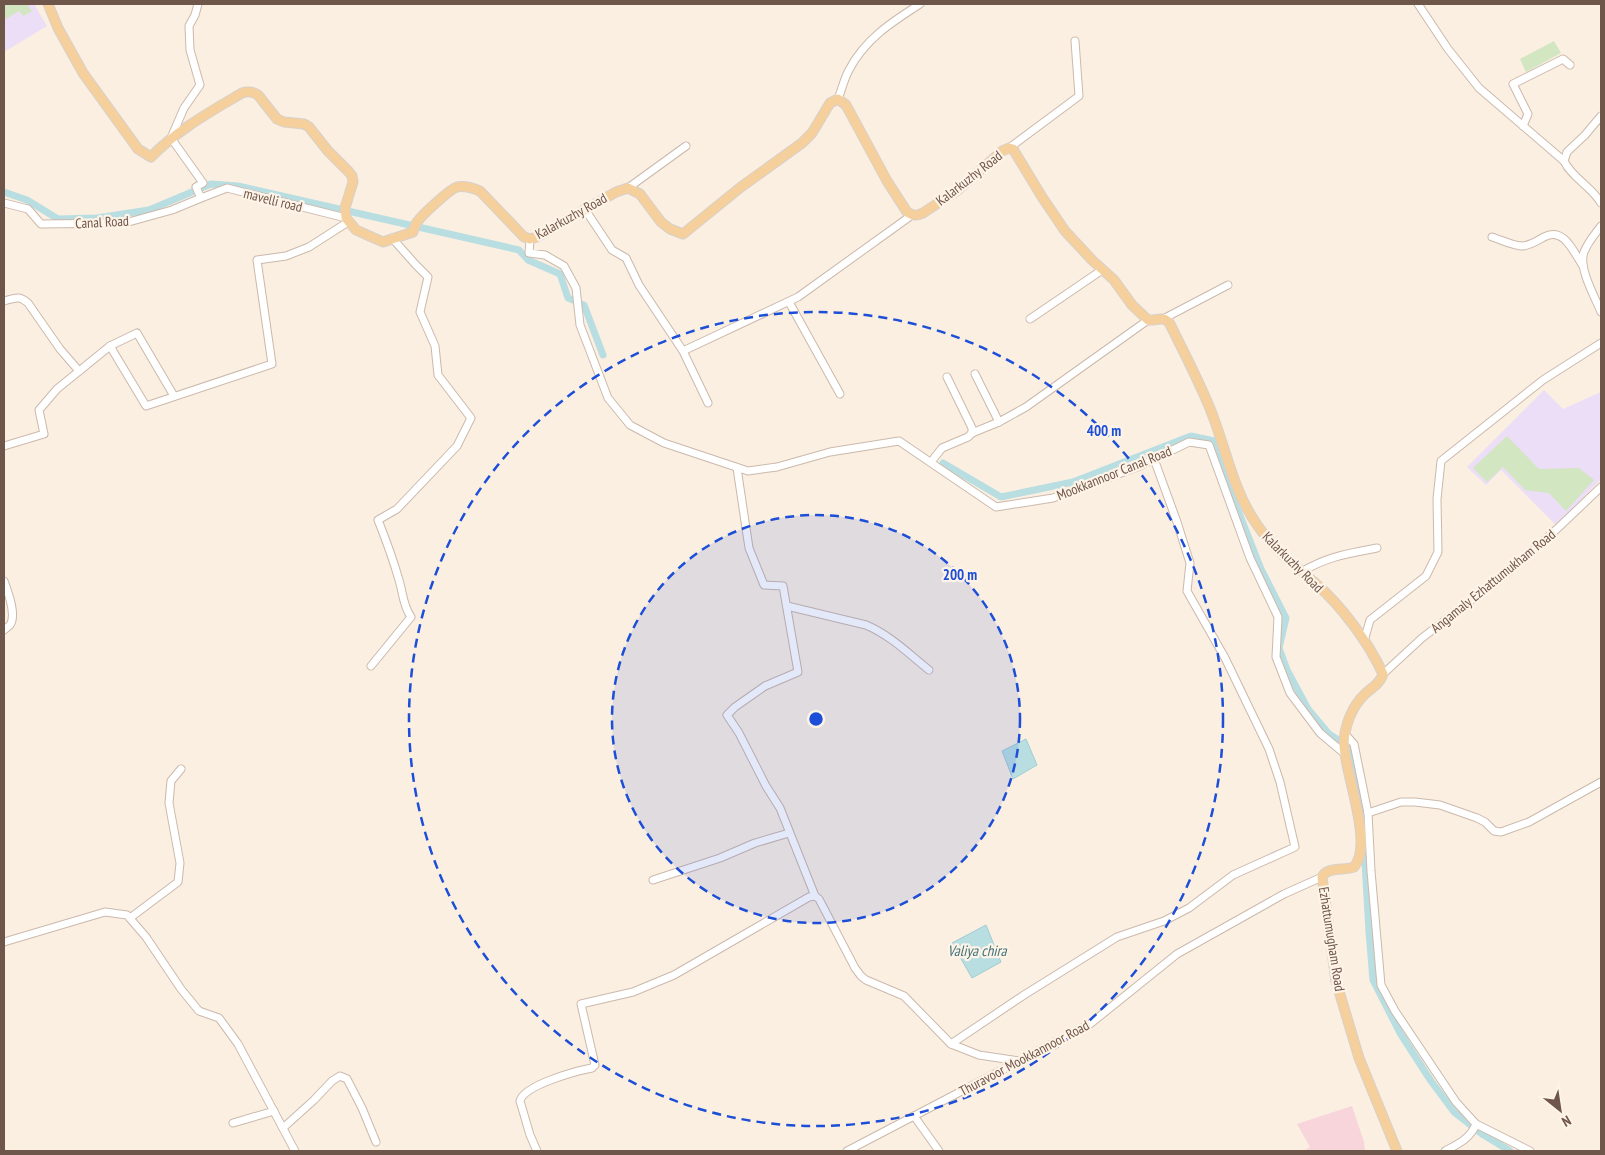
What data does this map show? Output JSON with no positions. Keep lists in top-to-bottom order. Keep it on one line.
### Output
{"streets":{"main road":["Kalarkuzhy Road","Ezhattumugham Road"],"street":["mavelli road","Canal Road","Mookkannoor Canal Road","Angamaly Ezhattumukham Road","Thuravoor Mookkannoor Road"]},"crossings":[["Kalarkuzhy Road","Mookkannoor Canal Road"],["Kalarkuzhy Road","Angamaly Ezhattumukham Road"],["mavelli road","Canal Road"],["Mookkannoor Canal Road","Ezhattumugham Road"],["Ezhattumugham Road","Thuravoor Mookkannoor Road"]],"water":["Valiya chira"],"north":"bottom right","rings":["400 m","200 m"]}
